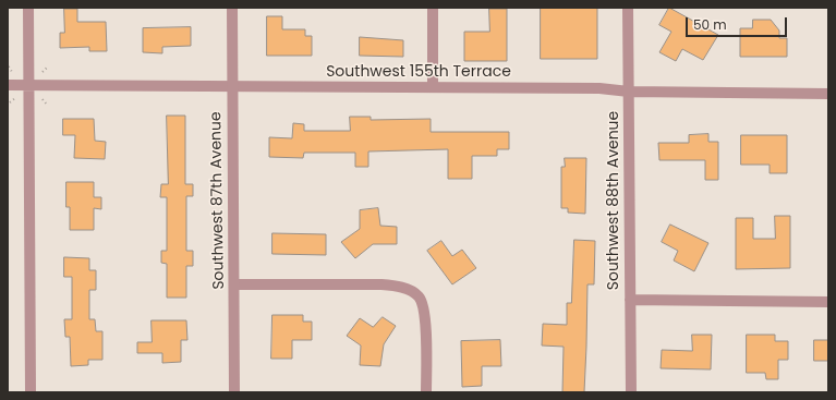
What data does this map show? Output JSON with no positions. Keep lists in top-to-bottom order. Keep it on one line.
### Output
{"streets":{"street":["Southwest 155th Terrace","Southwest 87th Avenue","Southwest 88th Avenue"]},"crossings":[["Southwest 155th Terrace","Southwest 87th Avenue"],["Southwest 155th Terrace","Southwest 88th Avenue"]],"scale_bar":"50 m"}
